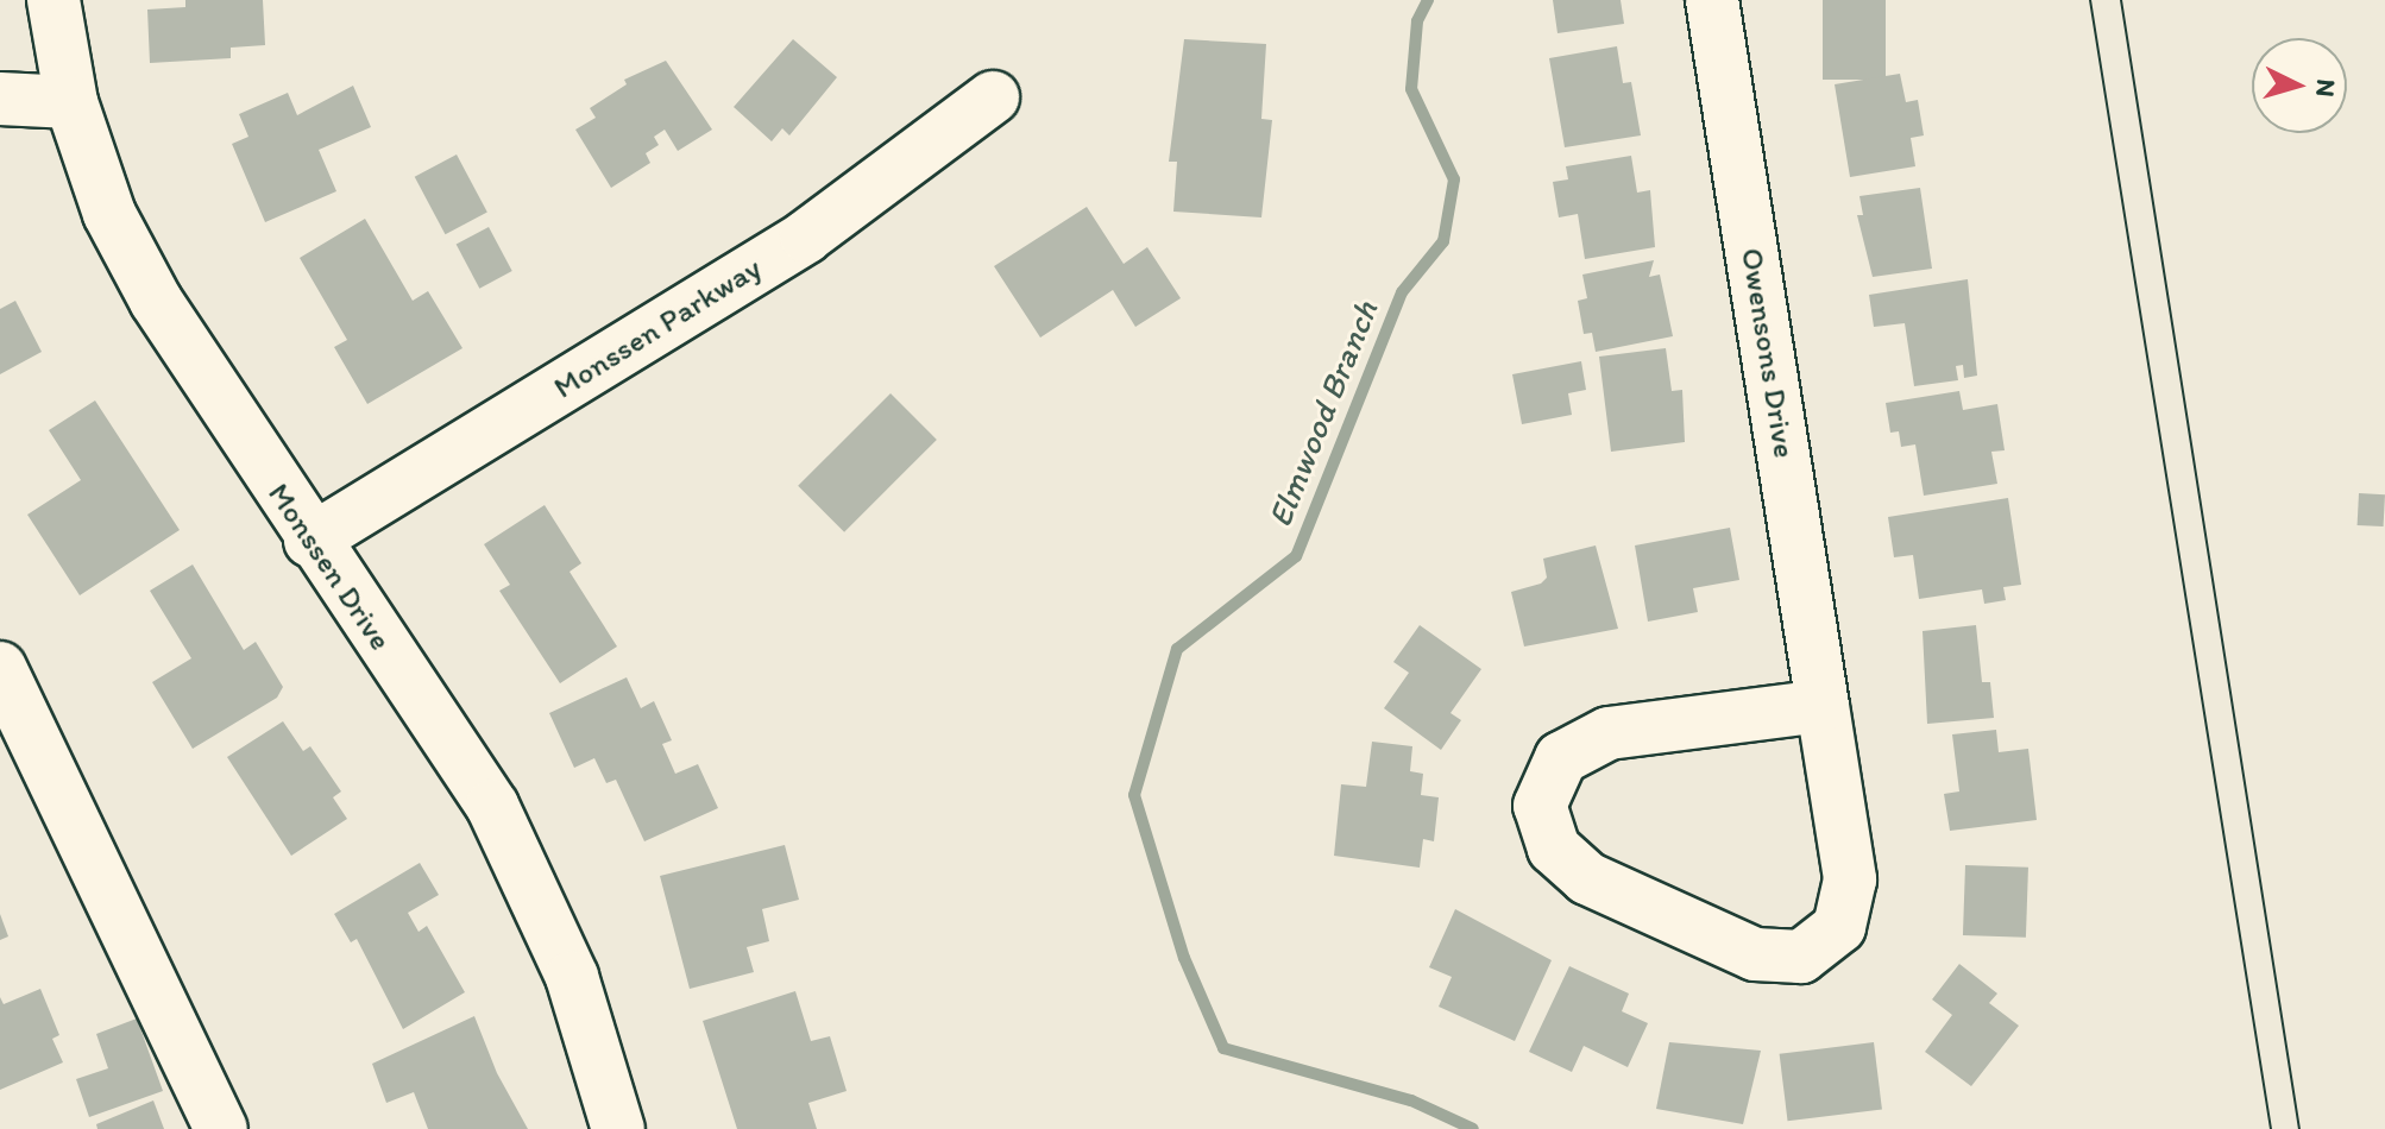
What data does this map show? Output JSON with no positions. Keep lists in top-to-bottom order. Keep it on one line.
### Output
{"streets":{"street":["Monssen Parkway","Owensons Drive","Monssen Drive"]},"crossings":[["Monssen Parkway","Monssen Drive"]],"water":["Elmwood Branch"],"north":"right"}
